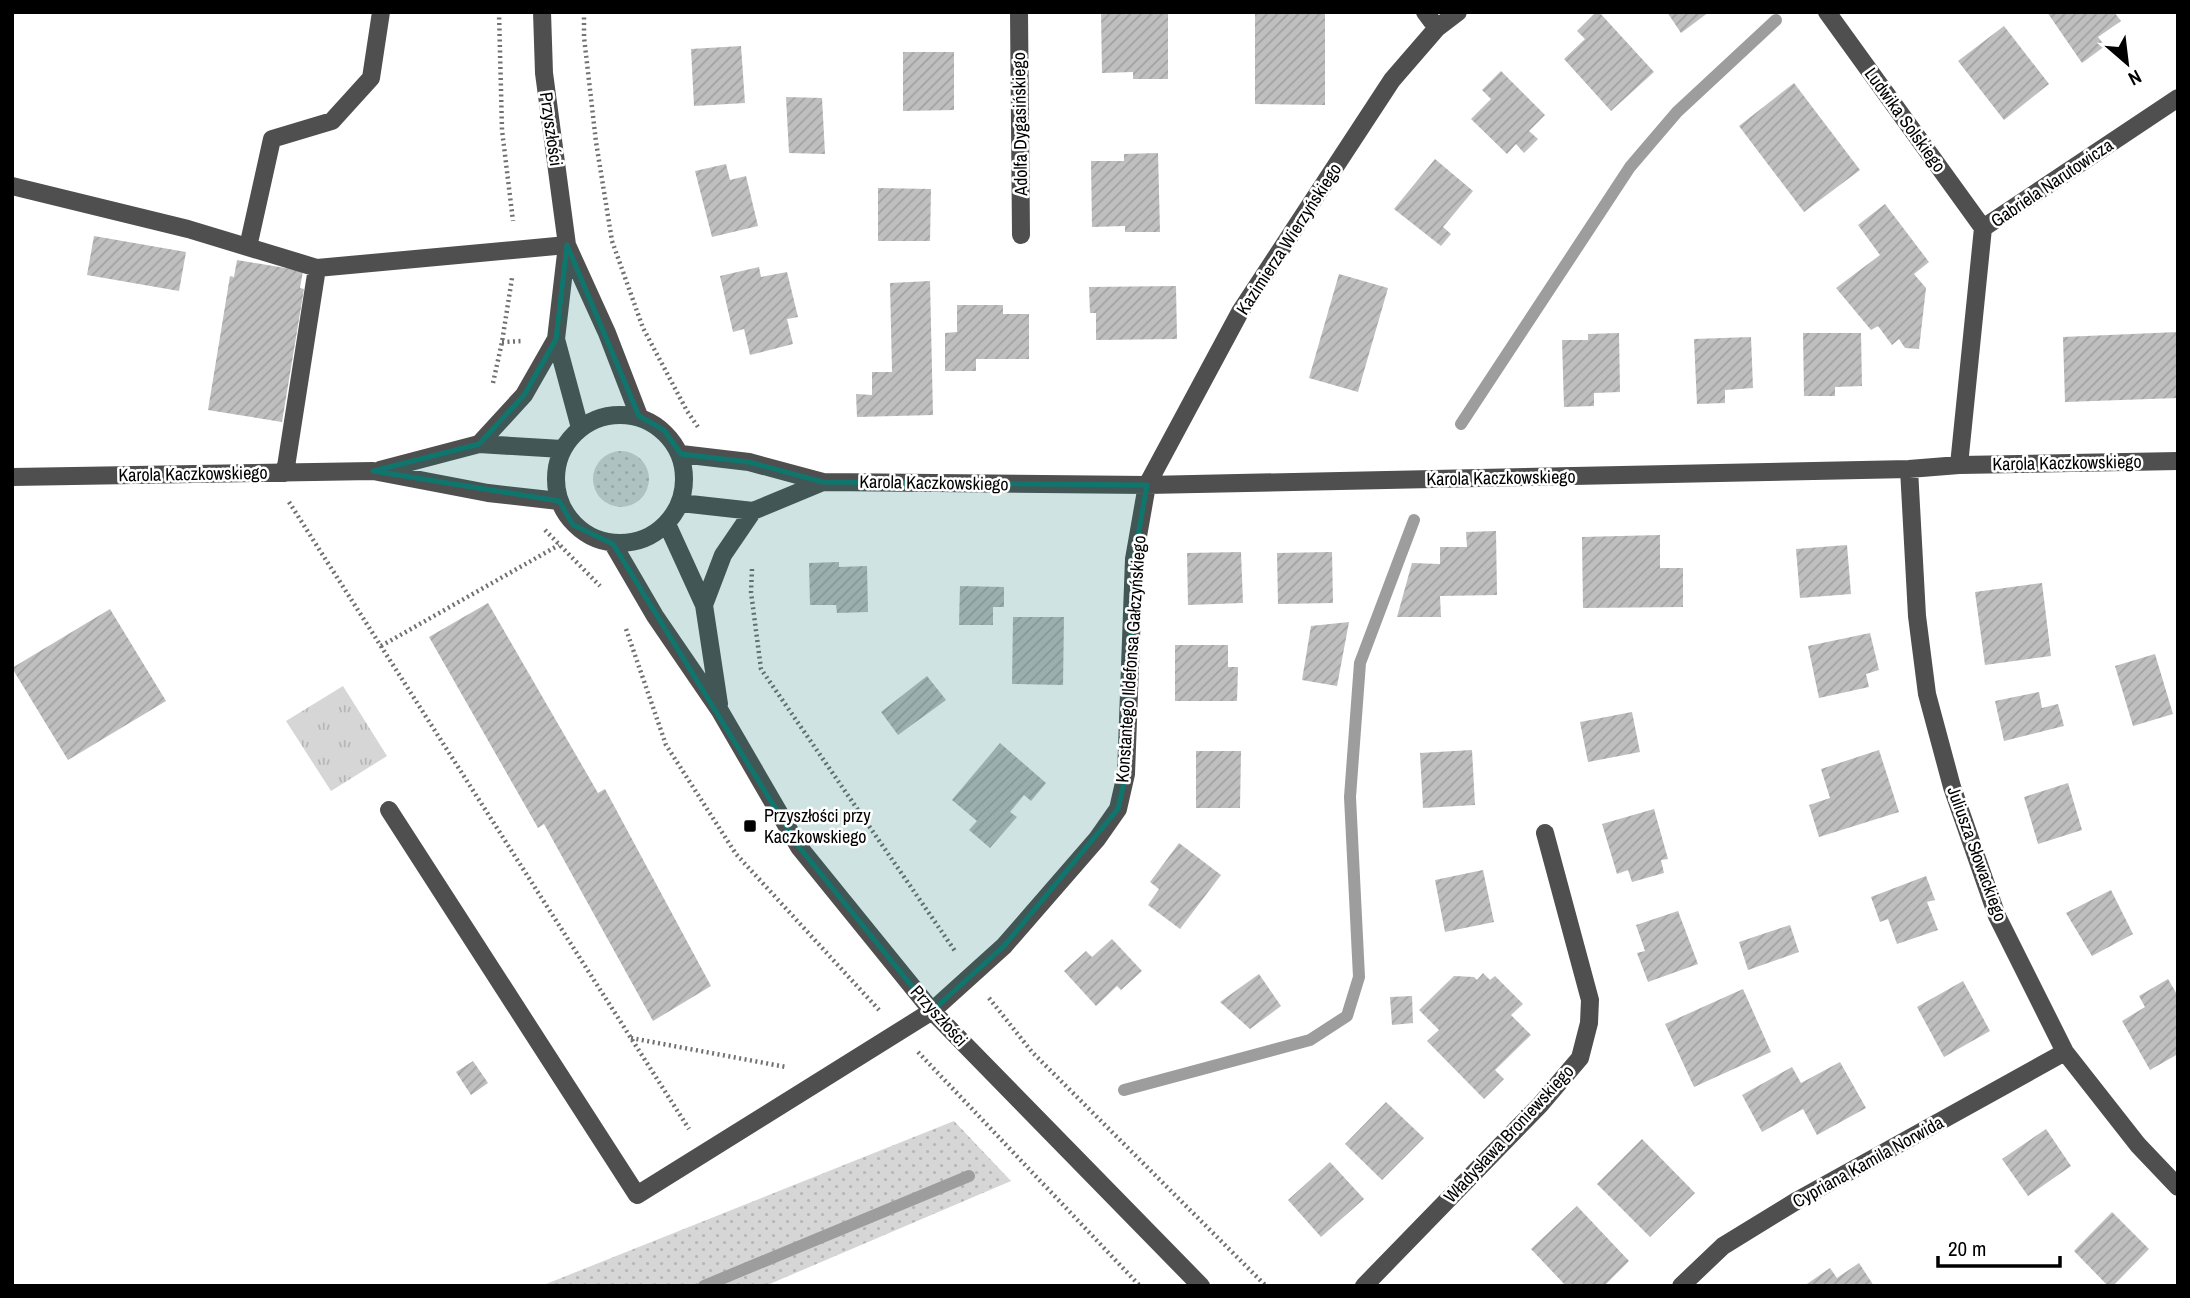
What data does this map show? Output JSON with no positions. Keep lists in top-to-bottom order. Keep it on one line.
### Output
{"streets":{"street":["Ludwika Solskiego","Adolfa Dygasińskiego","Przyszłości","Gabriela Narutowicza","Kazimierza Wierzyńskiego","Karola Kaczkowskiego","Konstantego Ildefonsa Gałczyńskiego","Juliusza Słowackiego","Władysława Broniewskiego","Cypriana Kamila Norwida"]},"crossings":[["Ludwika Solskiego","Gabriela Narutowicza"],["Przyszłości","Karola Kaczkowskiego"],["Przyszłości","Konstantego Ildefonsa Gałczyńskiego"],["Gabriela Narutowicza","Karola Kaczkowskiego"],["Kazimierza Wierzyńskiego","Karola Kaczkowskiego"],["Kazimierza Wierzyńskiego","Konstantego Ildefonsa Gałczyńskiego"],["Karola Kaczkowskiego","Konstantego Ildefonsa Gałczyńskiego"],["Karola Kaczkowskiego","Juliusza Słowackiego"],["Juliusza Słowackiego","Cypriana Kamila Norwida"]],"places":{"transit":["Przyszłości przy Kaczkowskiego"]},"scale_bar":"20 m","north":"bottom right"}
